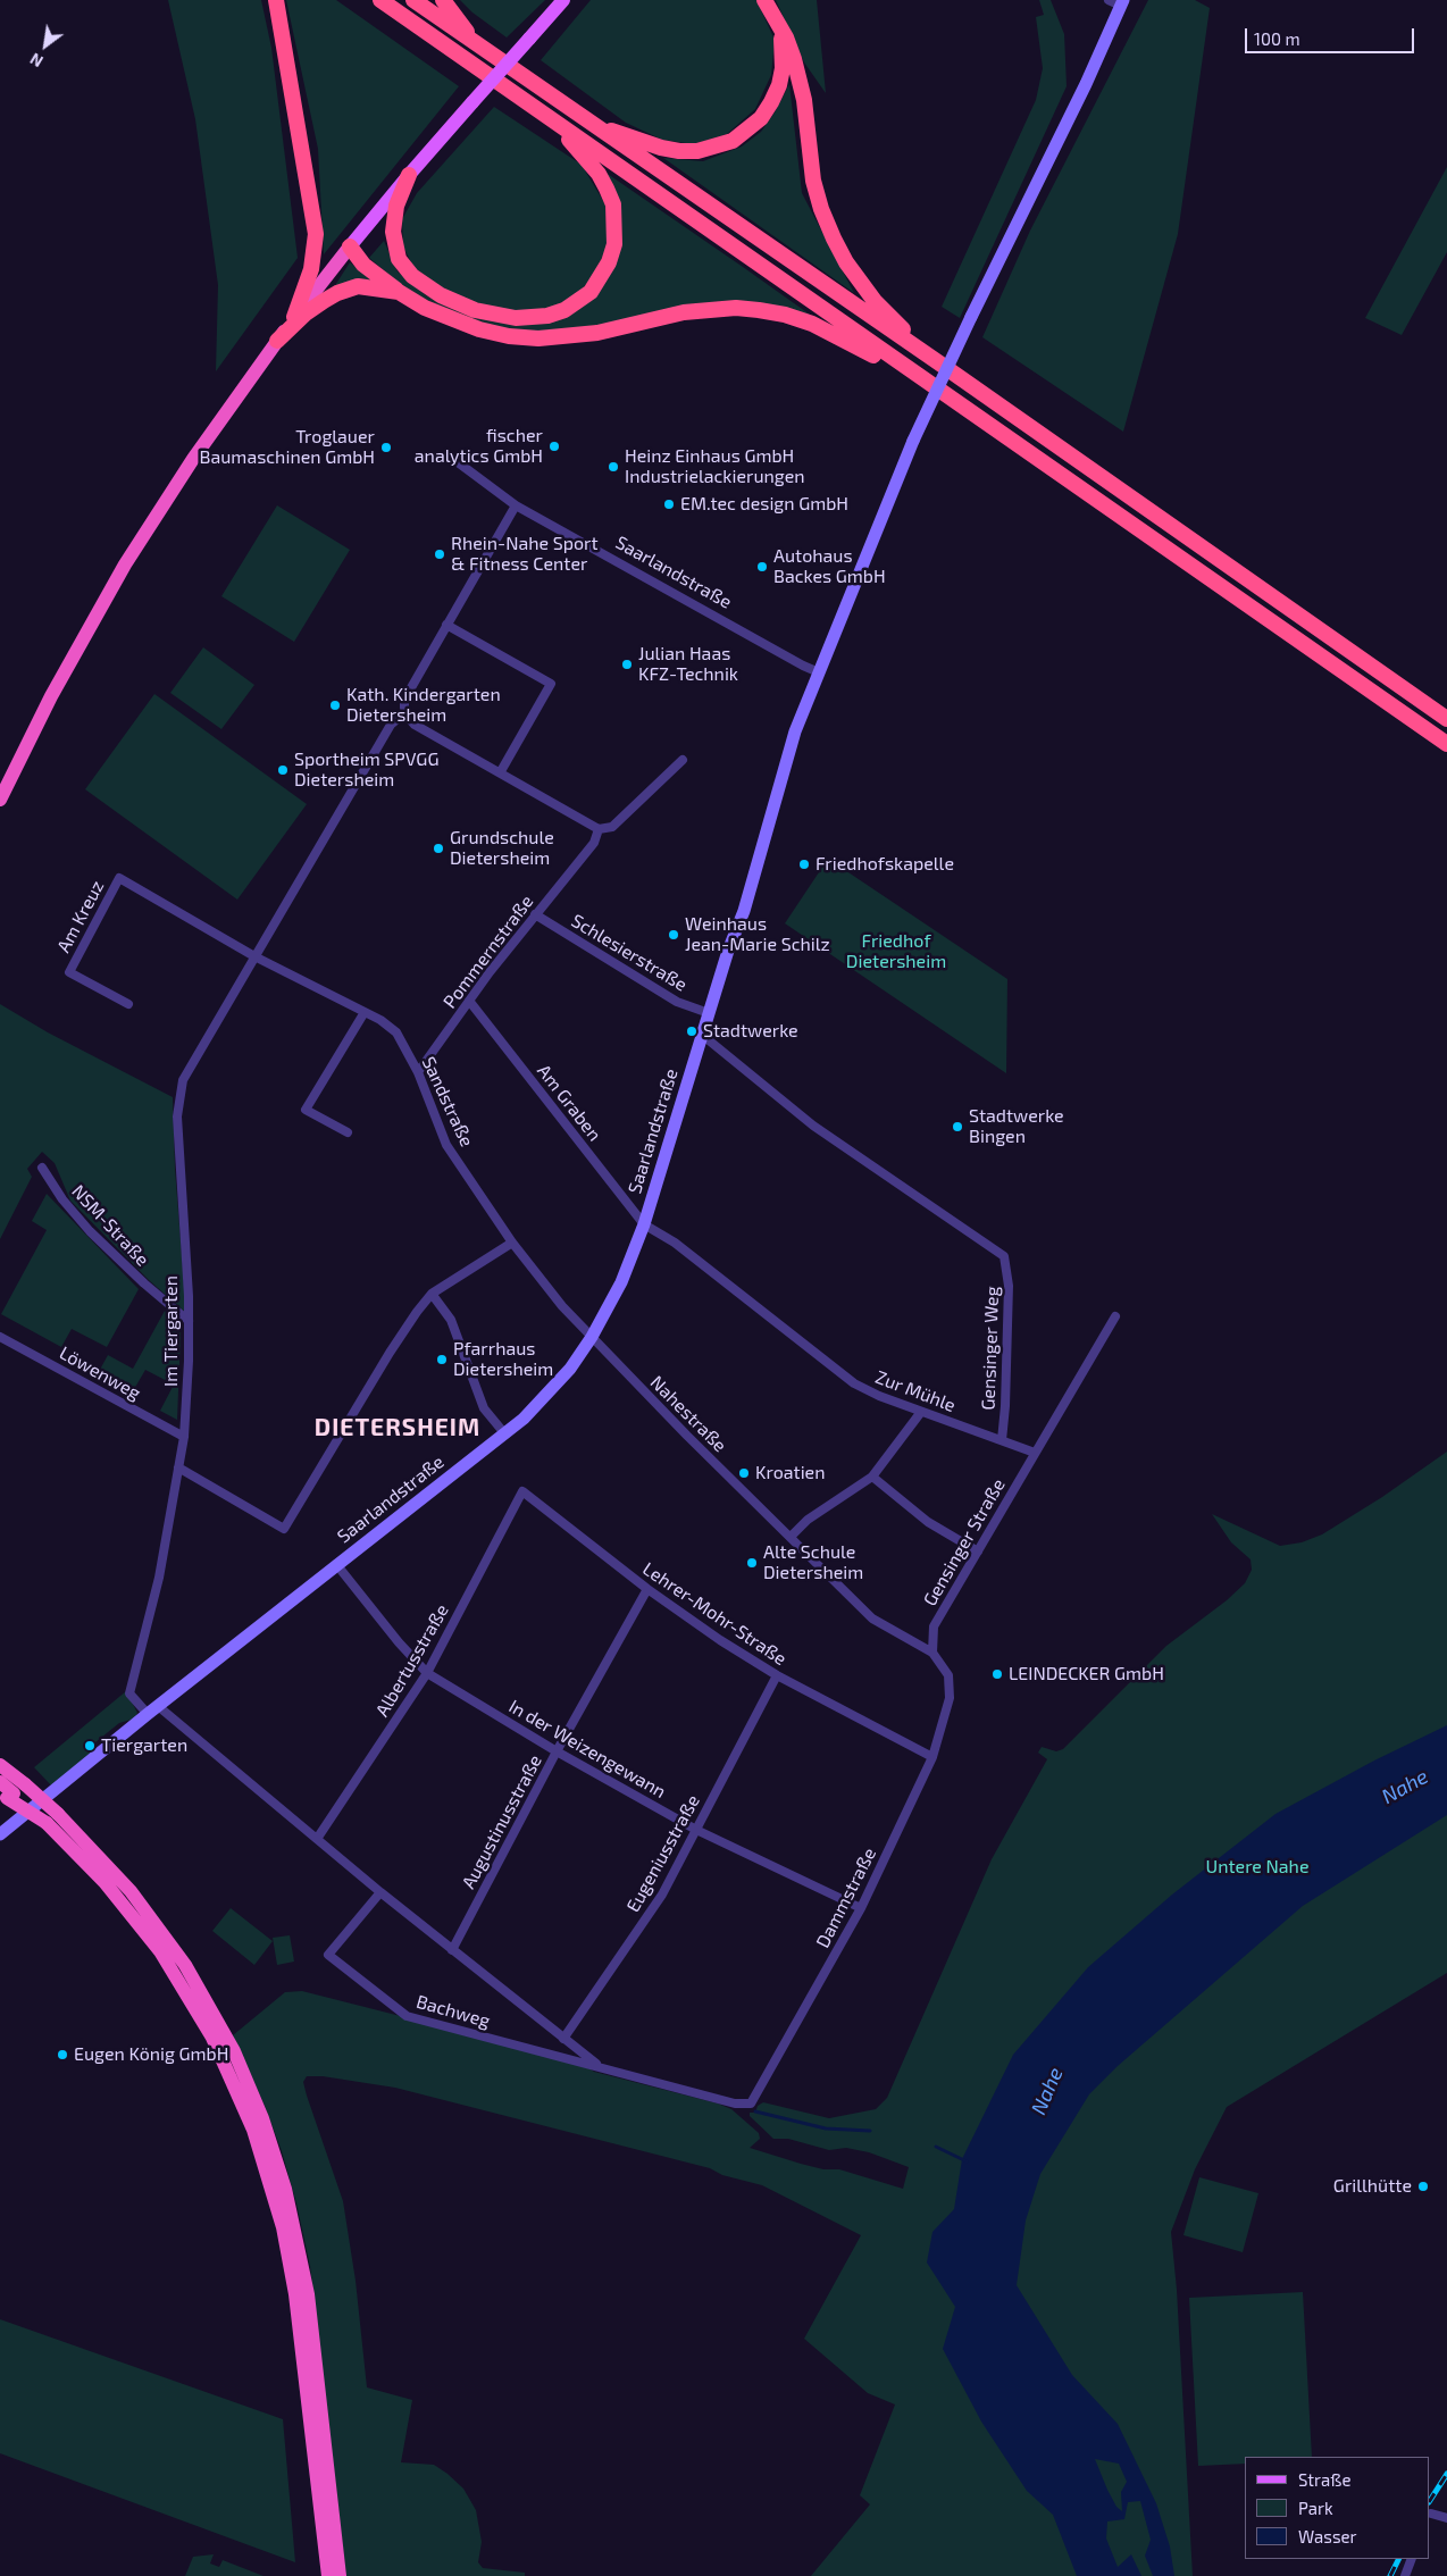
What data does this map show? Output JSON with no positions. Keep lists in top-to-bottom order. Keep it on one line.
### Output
{"streets":{"main road":["Saarlandstraße"],"street":["Am Kreuz","Pommernstraße","Schlesierstraße","Sandstraße","Am Graben","NSM-Straße","Im Tiergarten","Gensinger Weg","Löwenweg","Zur Mühle","Nahestraße","Gensinger Straße","Lehrer-Mohr-Straße","Albertusstraße","In der Weizengewann","Augustinusstraße","Eugeniusstraße","Dammstraße","Bachweg"]},"crossings":[["Saarlandstraße","Schlesierstraße"],["Saarlandstraße","Sandstraße"],["Saarlandstraße","Am Graben"],["Saarlandstraße","Im Tiergarten"],["Saarlandstraße","Gensinger Weg"],["Saarlandstraße","Zur Mühle"],["Saarlandstraße","Nahestraße"],["Saarlandstraße","In der Weizengewann"],["Saarlandstraße","Bachweg"],["Am Kreuz","Sandstraße"],["Pommernstraße","Schlesierstraße"],["Pommernstraße","Sandstraße"],["Pommernstraße","Am Graben"],["Sandstraße","Im Tiergarten"],["Sandstraße","Nahestraße"],["Am Graben","Zur Mühle"],["NSM-Straße","Im Tiergarten"],["Im Tiergarten","Löwenweg"],["Im Tiergarten","Bachweg"],["Gensinger Weg","Zur Mühle"],["Zur Mühle","Gensinger Straße"],["Nahestraße","Gensinger Straße"],["Nahestraße","Dammstraße"],["Lehrer-Mohr-Straße","Albertusstraße"],["Lehrer-Mohr-Straße","Augustinusstraße"],["Lehrer-Mohr-Straße","Eugeniusstraße"],["Lehrer-Mohr-Straße","Dammstraße"],["Albertusstraße","In der Weizengewann"],["Albertusstraße","Bachweg"],["In der Weizengewann","Augustinusstraße"],["In der Weizengewann","Eugeniusstraße"],["In der Weizengewann","Dammstraße"],["Augustinusstraße","Bachweg"],["Eugeniusstraße","Bachweg"],["Dammstraße","Bachweg"]],"districts":["DIETERSHEIM"],"water":["Nahe"],"parks":["Friedhof Dietersheim","Untere Nahe"],"places":["fischer analytics GmbH","Troglauer Baumaschinen GmbH","Heinz Einhaus GmbH Industrielackierungen","EM.tec design GmbH","Rhein-Nahe Sport & Fitness Center","Autohaus Backes GmbH","Julian Haas KFZ-Technik","Kath. Kindergarten Dietersheim","Sportheim SPVGG Dietersheim","Grundschule Dietersheim","Friedhofskapelle","Weinhaus Jean-Marie Schilz","Stadtwerke","Stadtwerke Bingen","Pfarrhaus Dietersheim","Kroatien","Alte Schule Dietersheim","LEINDECKER GmbH","Tiergarten","Eugen König GmbH","Grillhütte"],"legend":["Straße","Park","Wasser"],"scale_bar":"100 m","north":"bottom left"}
